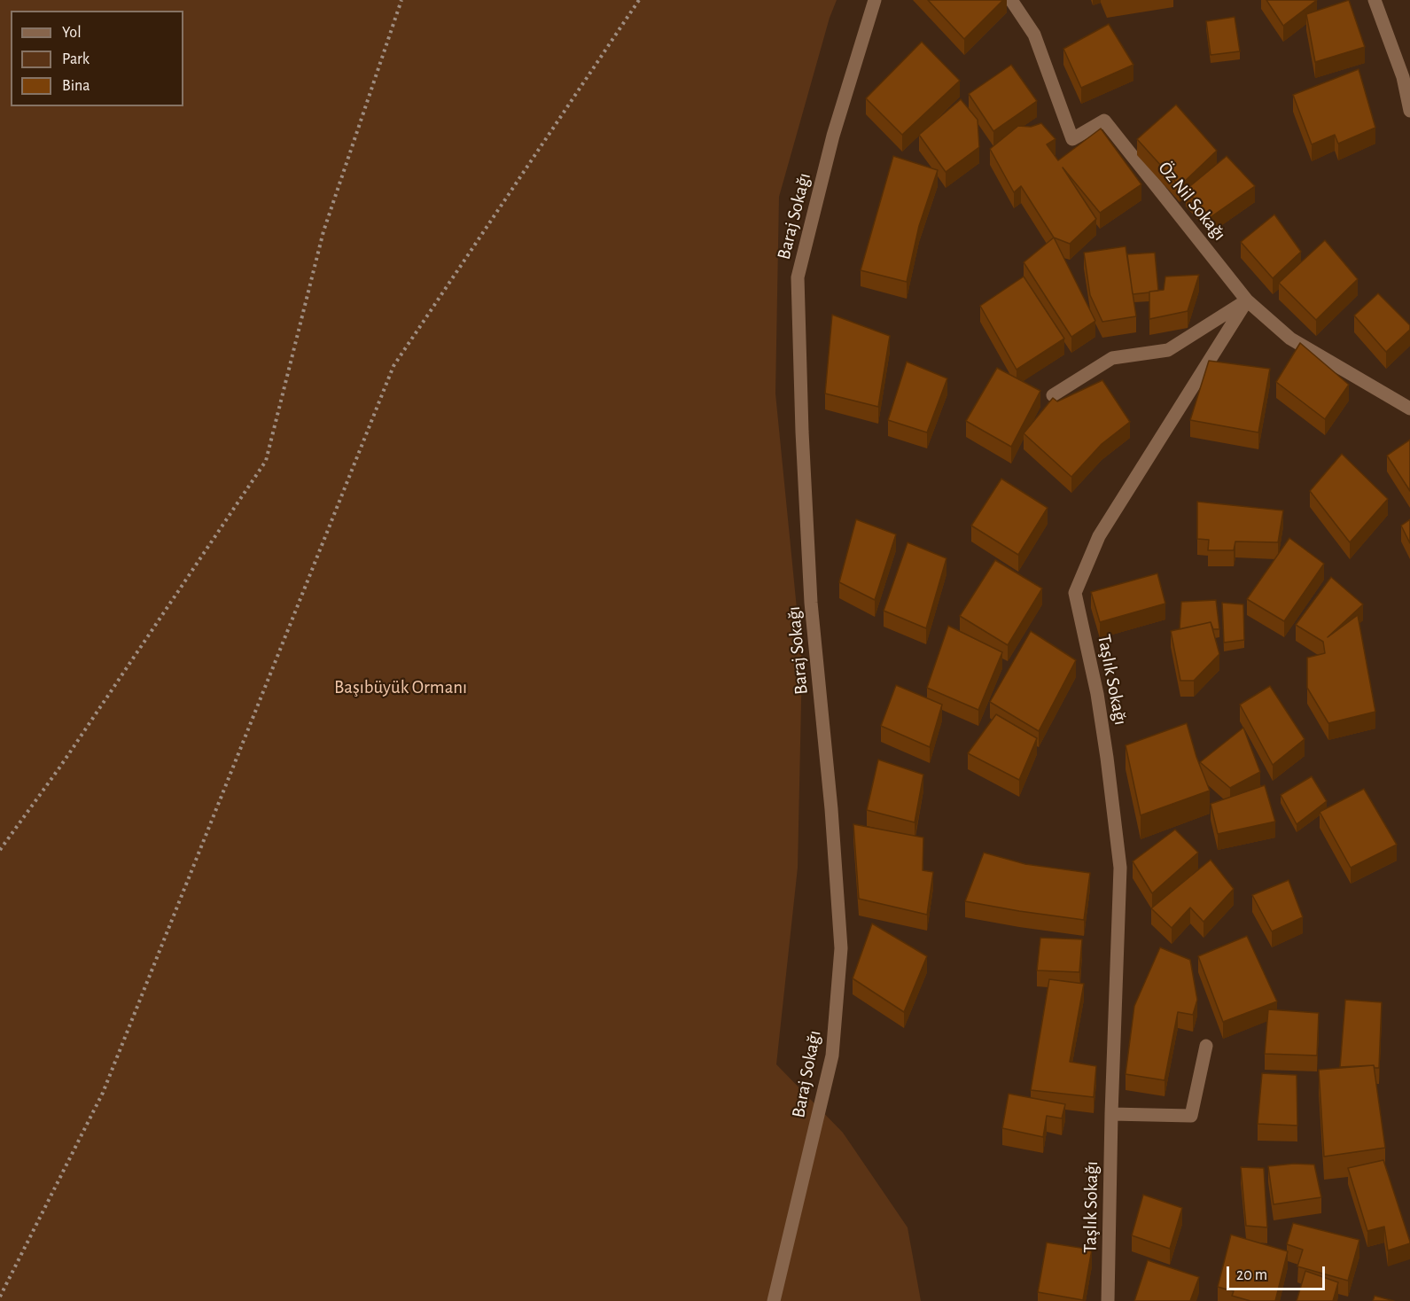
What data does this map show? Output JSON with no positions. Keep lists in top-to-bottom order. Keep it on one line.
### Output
{"streets":{"street":["Öz Nil Sokağı","Baraj Sokağı","Taşlık Sokağı"]},"crossings":[["Öz Nil Sokağı","Taşlık Sokağı"]],"parks":["Başıbüyük Ormanı"],"legend":["Yol","Park","Bina"],"scale_bar":"20 m"}
